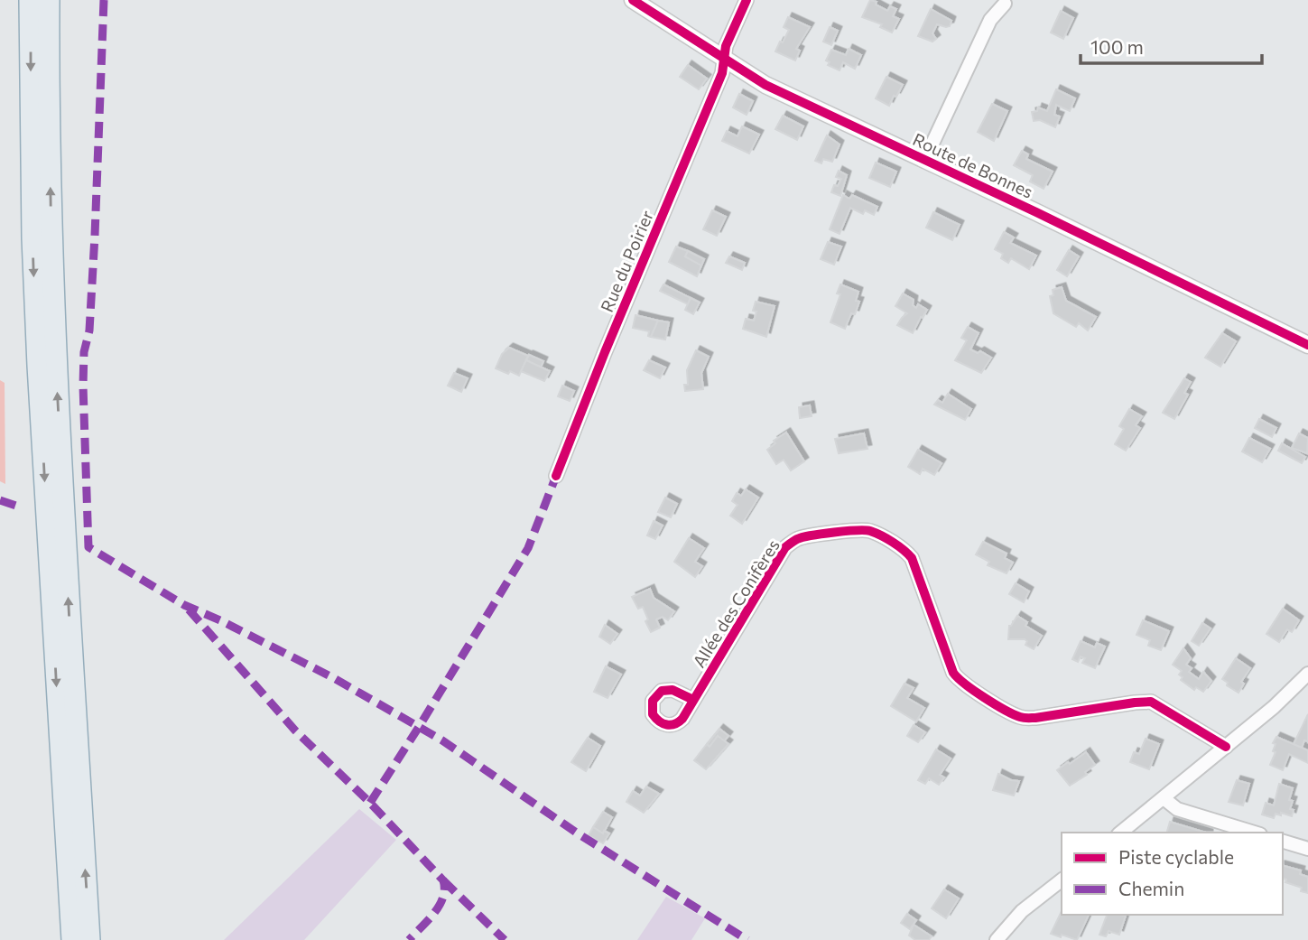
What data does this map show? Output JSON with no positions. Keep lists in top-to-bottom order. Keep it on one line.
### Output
{"streets":{"street":["Route de Bonnes","Rue du Poirier","Allée des Conifères"]},"crossings":[["Route de Bonnes","Rue du Poirier"]],"legend":["Piste cyclable","Chemin"],"scale_bar":"100 m"}
